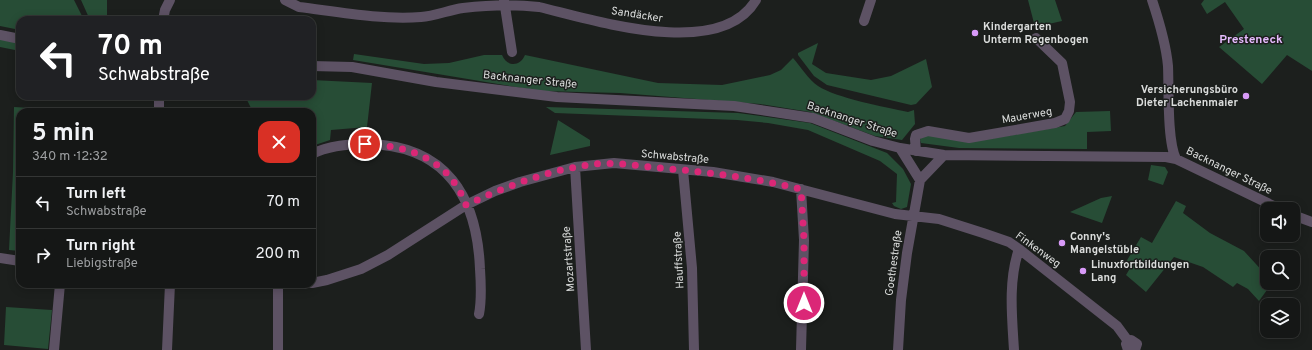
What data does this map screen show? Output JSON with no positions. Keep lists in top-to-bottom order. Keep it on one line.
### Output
{"streets":{"street":["Sandäcker","Backnanger Straße","Mauerweg","Schwabstraße","Finkenweg","Mozartstraße","Hauffstraße","Goethestraße"]},"crossings":[["Backnanger Straße","Mauerweg"],["Schwabstraße","Finkenweg"],["Schwabstraße","Mozartstraße"],["Schwabstraße","Hauffstraße"],["Schwabstraße","Goethestraße"],["Finkenweg","Goethestraße"]],"districts":["Presteneck"],"places":["Kindergarten Unterm Regenbogen","Versicherungsbüro Dieter Lachenmaier","Conny's Mangelstüble","Linuxfortbildungen Lang"],"page":{"turn":["70 m","Schwabstraße"],"heading":["5 min","340 m · 12:32"],"list":[{"name":"Turn left","note":"Schwabstraße","value":"70 m"},{"name":"Turn right","note":"Liebigstraße","value":"200 m"}]}}
